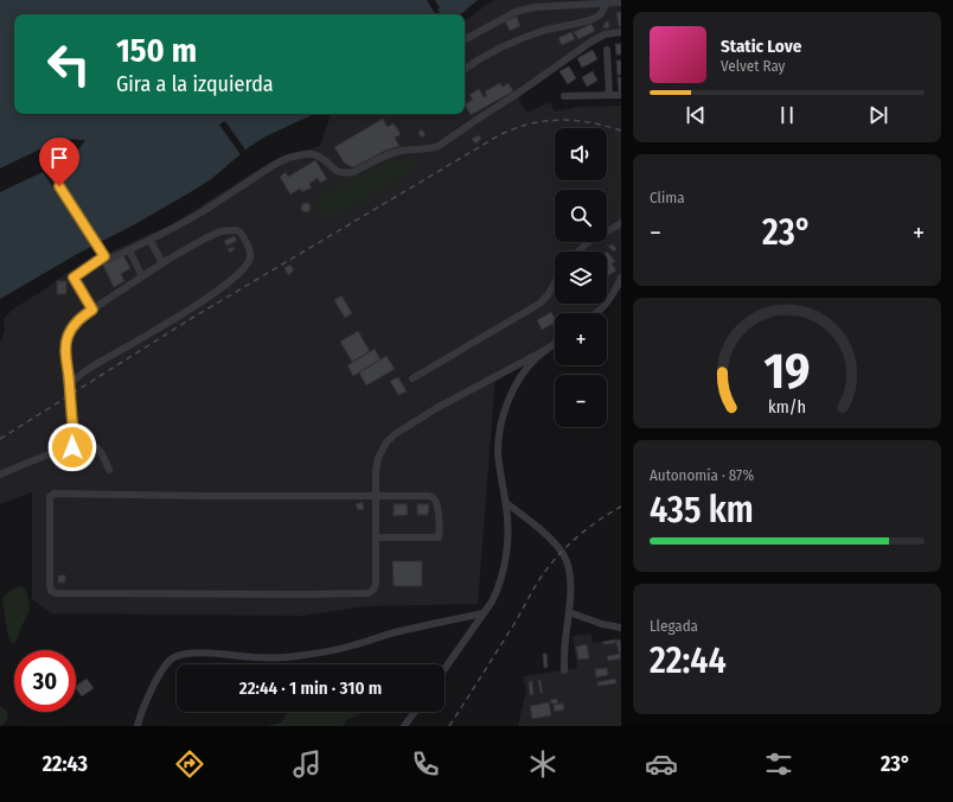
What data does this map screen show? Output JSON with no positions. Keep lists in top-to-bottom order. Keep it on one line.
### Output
{"page":{"turn":["150 m","Gira a la izquierda"],"song":["Static Love","Velvet Ray"],"map_buttons":["+","−"],"tile":["Clima",["Autonomía · 87%","435 km"],["Llegada","22:44"]],"heat":["−","23°","+"],"limit":"30","trip":"22:44 · 1 min · 310 m","tabs":["22:43","23°"],"gauge":["19","km/h"]}}
